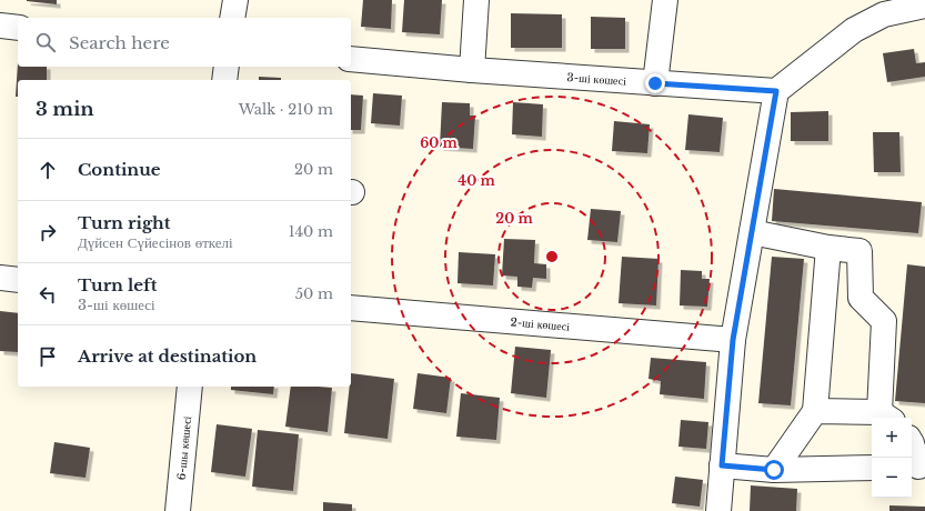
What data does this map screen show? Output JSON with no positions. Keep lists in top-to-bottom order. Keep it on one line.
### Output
{"streets":{"street":["3-ші көшесі","2-ші көшесі","6-шы көшесі"]},"page":{"search":"Search here","heading":["3 min","Walk · 210 m"],"list":[["Continue","20 m"],["Turn right","Дүйсен Сүйесінов өткелі","140 m"],["Turn left","3-ші көшесі","50 m"],"Arrive at destination"],"map_buttons":["+","−"]},"rings":["60 m","40 m","20 m"]}
